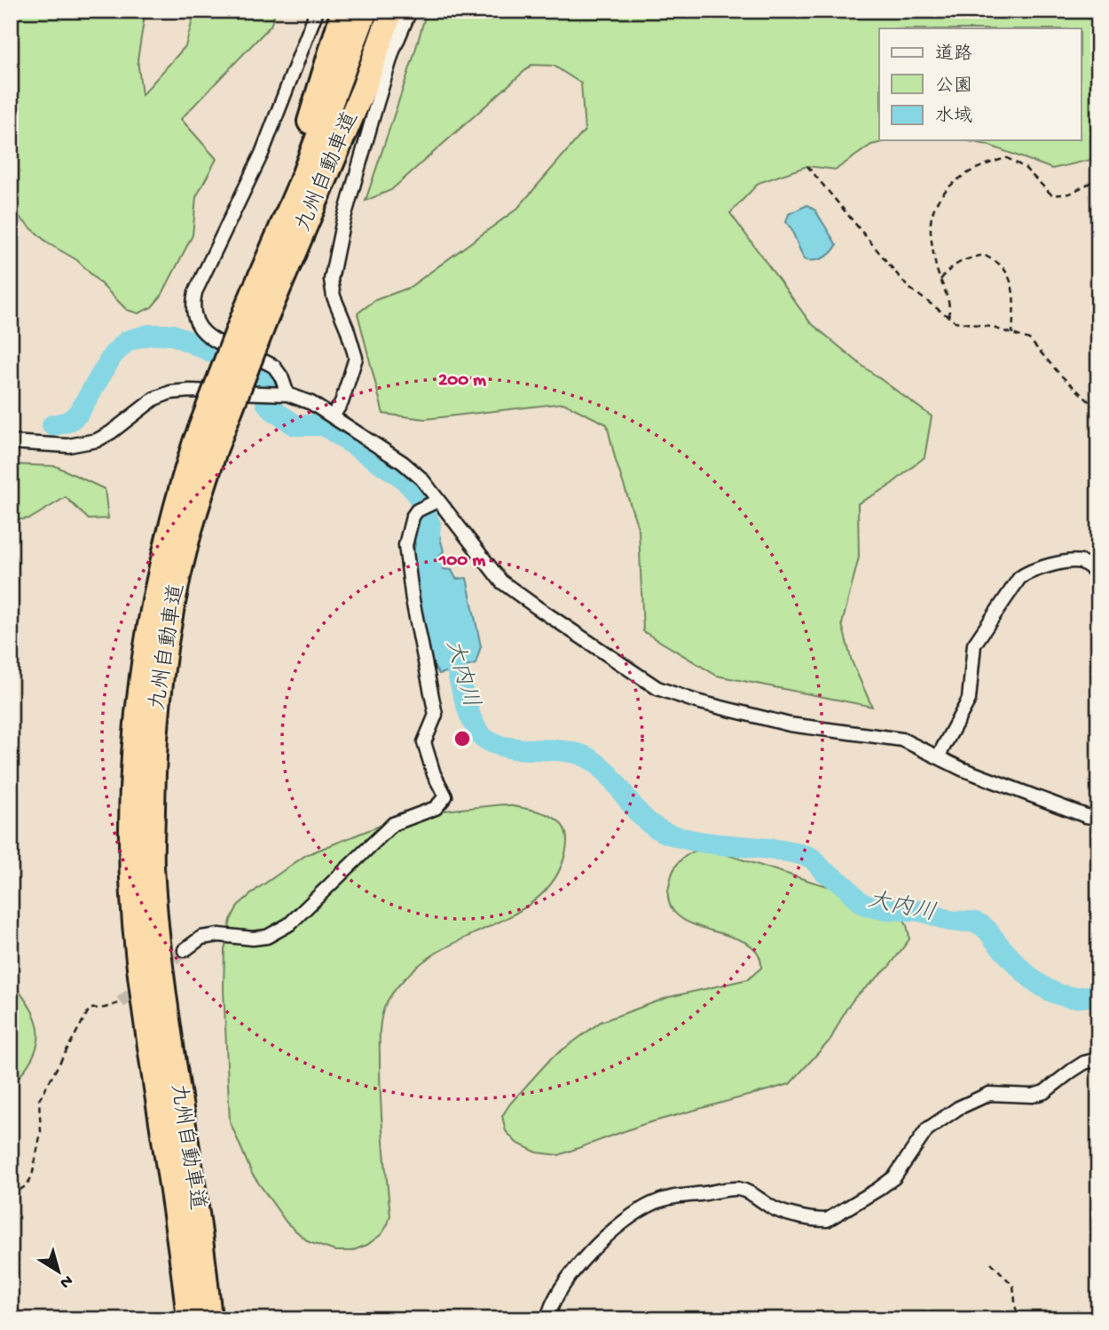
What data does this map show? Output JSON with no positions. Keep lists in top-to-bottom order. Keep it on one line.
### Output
{"streets":{"highway":["九州自動車道"]},"water":["大内川"],"legend":["道路","公園","水域"],"north":"bottom right","rings":["200 m","100 m"]}
